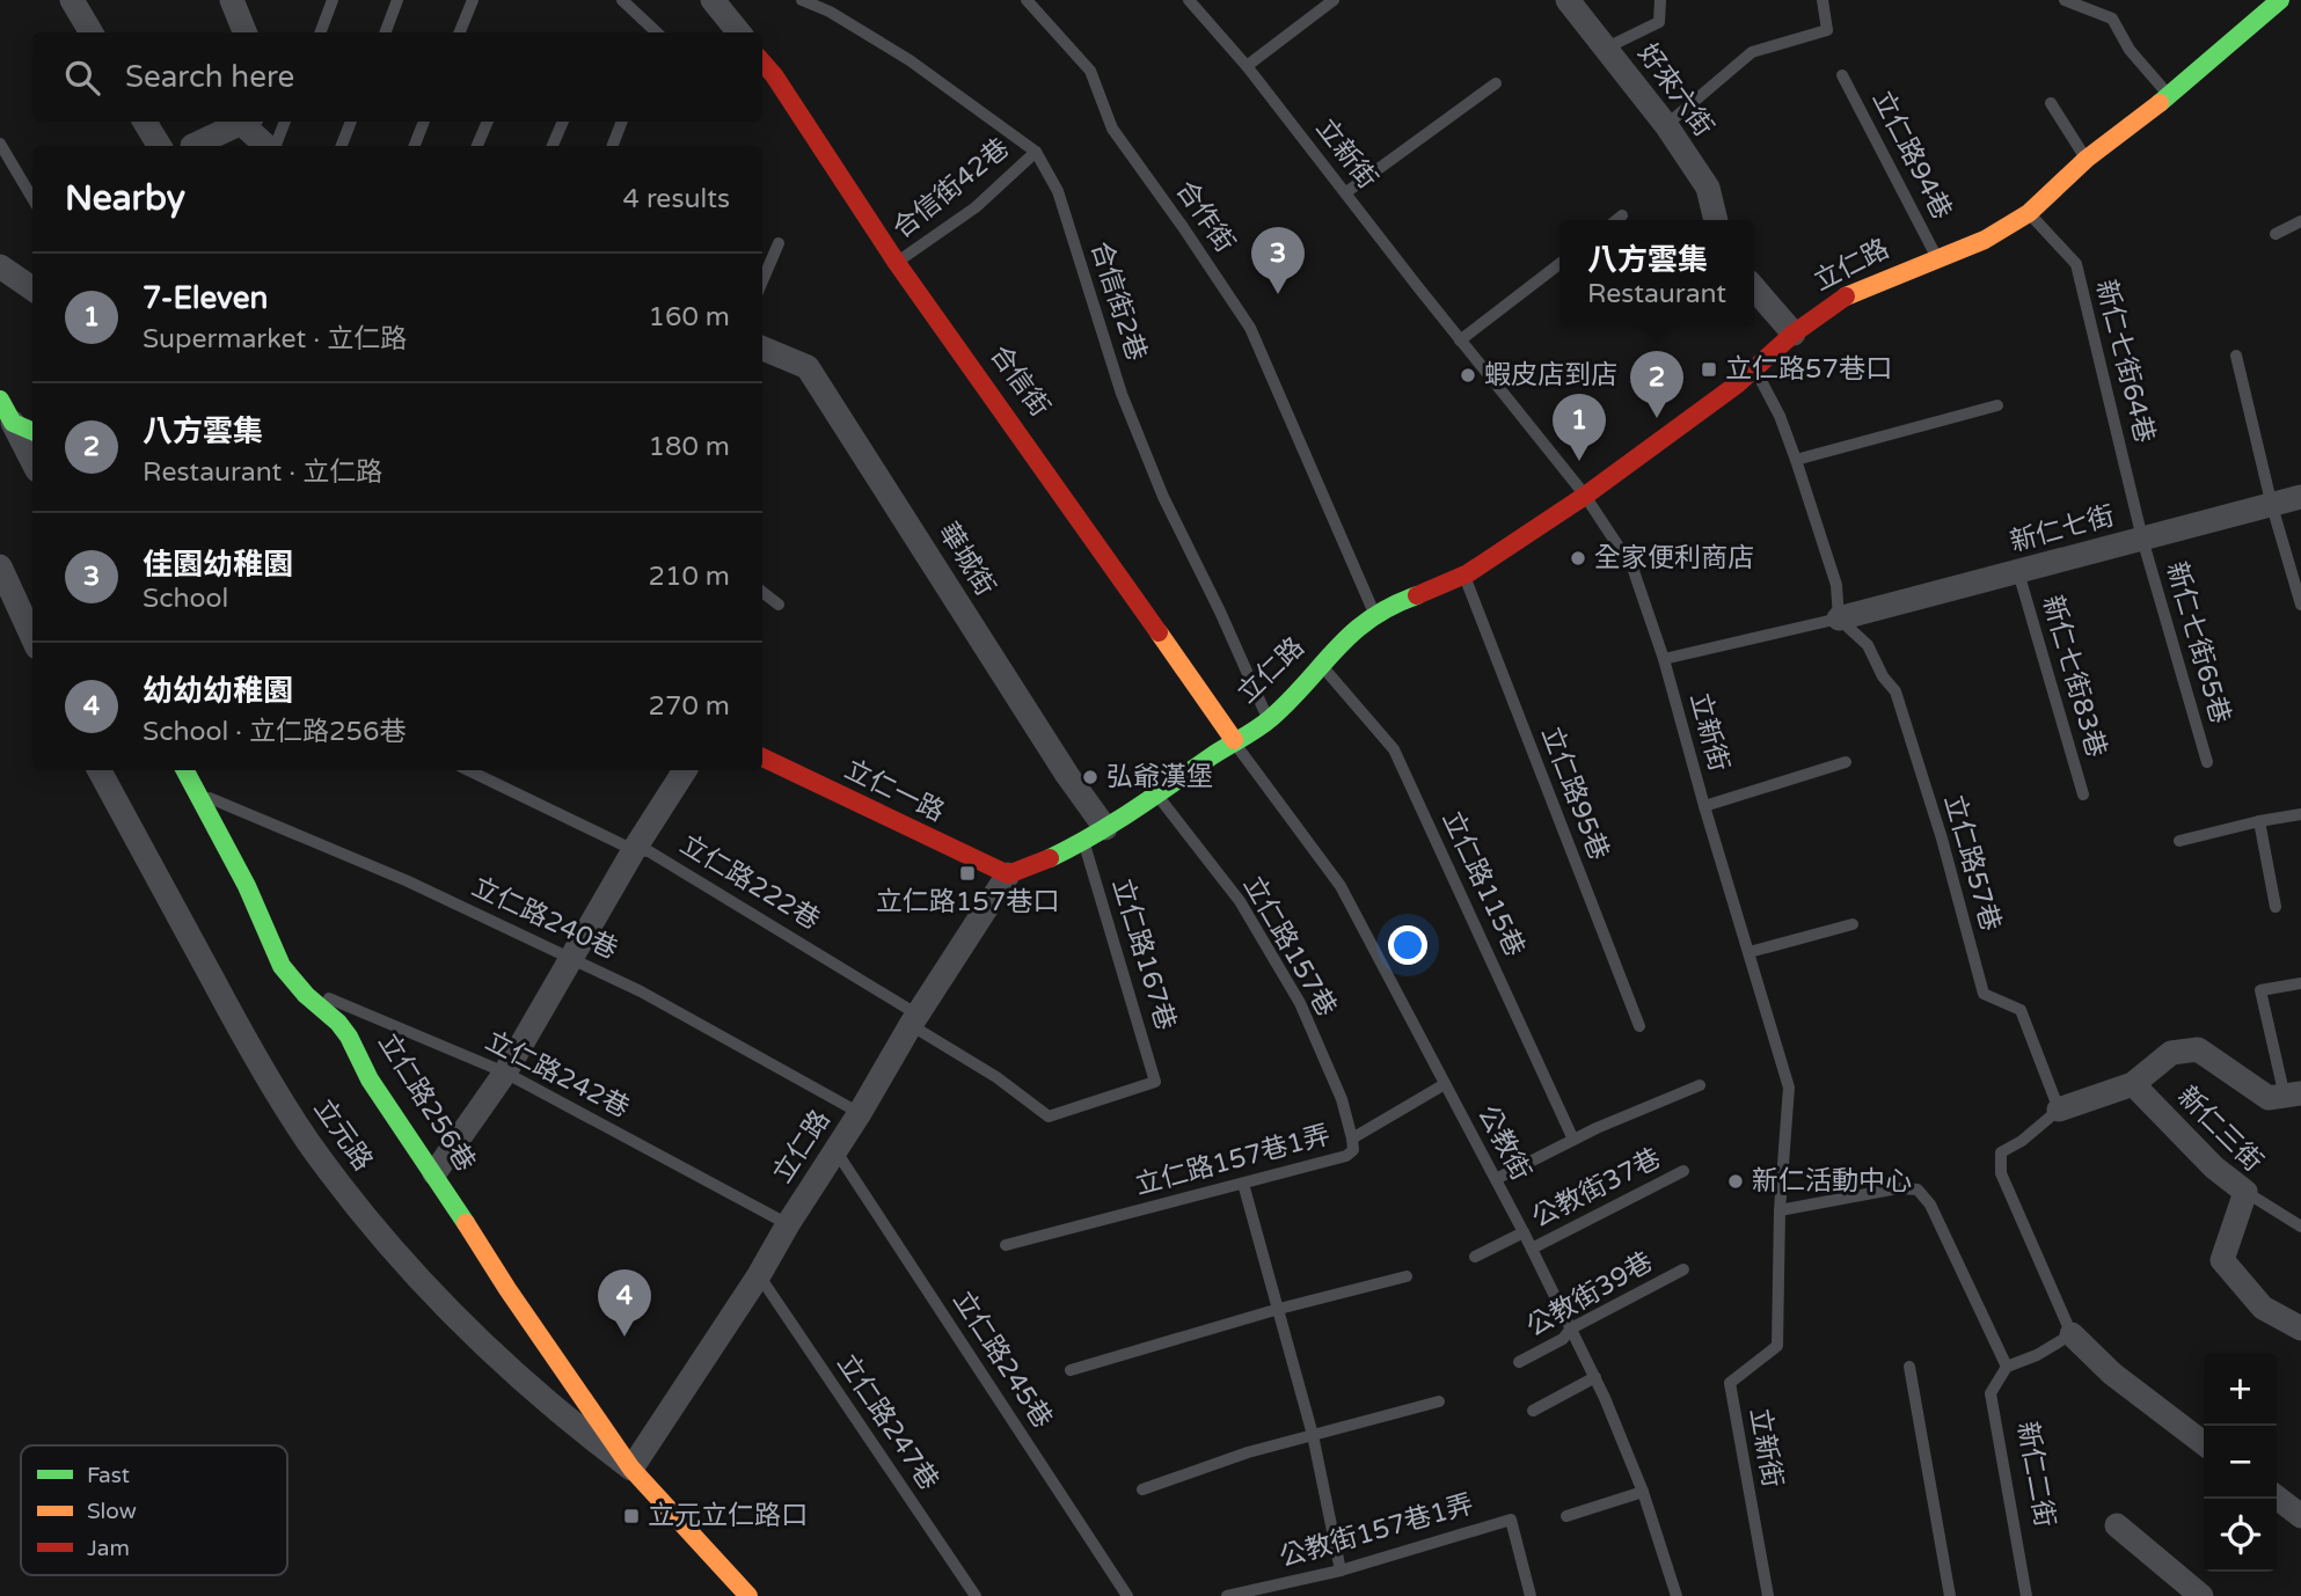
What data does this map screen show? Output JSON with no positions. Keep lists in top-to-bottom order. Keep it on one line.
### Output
{"streets":{"street":["好來六街","立仁路","合信街","新仁七街","華城街","立仁一路","立仁路256巷","新仁三街","立元路"],"lane":["立新街","立仁路94巷","合信街42巷","合作街","合信街2巷","新仁七街64巷","新仁七街65巷","新仁七街83巷","立仁路95巷","立仁路57巷","立仁路222巷","立仁路115巷","立仁路240巷","立仁路157巷","立仁路167巷","立仁路242巷","公教街","立仁路157巷1弄","公教街37巷","公教街39巷","立仁路245巷","立仁路247巷","新仁二街","公教街157巷1弄"]},"crossings":[["立新街","立仁路"],["立仁路94巷","立仁路"],["合信街42巷","合信街2巷"],["合信街42巷","合信街"],["合作街","立仁路"],["立仁路","合信街2巷"],["立仁路","新仁七街64巷"],["立仁路","合信街"],["立仁路","華城街"],["立仁路","立仁一路"],["立仁路","立仁路95巷"],["立仁路","立仁路222巷"],["立仁路","立仁路115巷"],["立仁路","立仁路240巷"],["立仁路","立仁路157巷"],["立仁路","立仁路167巷"],["立仁路","立仁路242巷"],["立仁路","立仁路256巷"],["立仁路","立元路"],["立仁路","公教街"],["立仁路","立仁路245巷"],["立仁路","立仁路247巷"],["新仁七街64巷","新仁七街"],["新仁七街64巷","新仁七街65巷"],["合信街","公教街"],["新仁七街","新仁七街65巷"],["新仁七街","新仁七街83巷"],["新仁七街","立仁路57巷"],["立仁路222巷","立仁路167巷"],["立仁路240巷","立仁路256巷"],["立仁路157巷","立仁路157巷1弄"],["立仁路242巷","立仁路256巷"],["立仁路256巷","立元路"],["公教街","立仁路157巷1弄"],["公教街","公教街37巷"],["公教街","公教街39巷"]],"places":{"transit":["立仁路57巷口","立仁路157巷口","立元立仁路口"],"other":["蝦皮店到店","全家便利商店","弘爺漢堡","新仁活動中心"]},"legend":["Fast","Slow","Jam"],"page":{"search":"Search here","heading":["Nearby","4 results"],"popup":["八方雲集","Restaurant"],"pins":["3","2","1","4"],"list":[{"mark":"1","name":"7-Eleven","note":"Supermarket · 立仁路","value":"160 m"},{"mark":"2","name":"八方雲集","note":"Restaurant · 立仁路","value":"180 m"},{"mark":"3","name":"佳園幼稚園","note":"School","value":"210 m"},{"mark":"4","name":"幼幼幼稚園","note":"School · 立仁路256巷","value":"270 m"}],"map_buttons":["+","−"]}}
